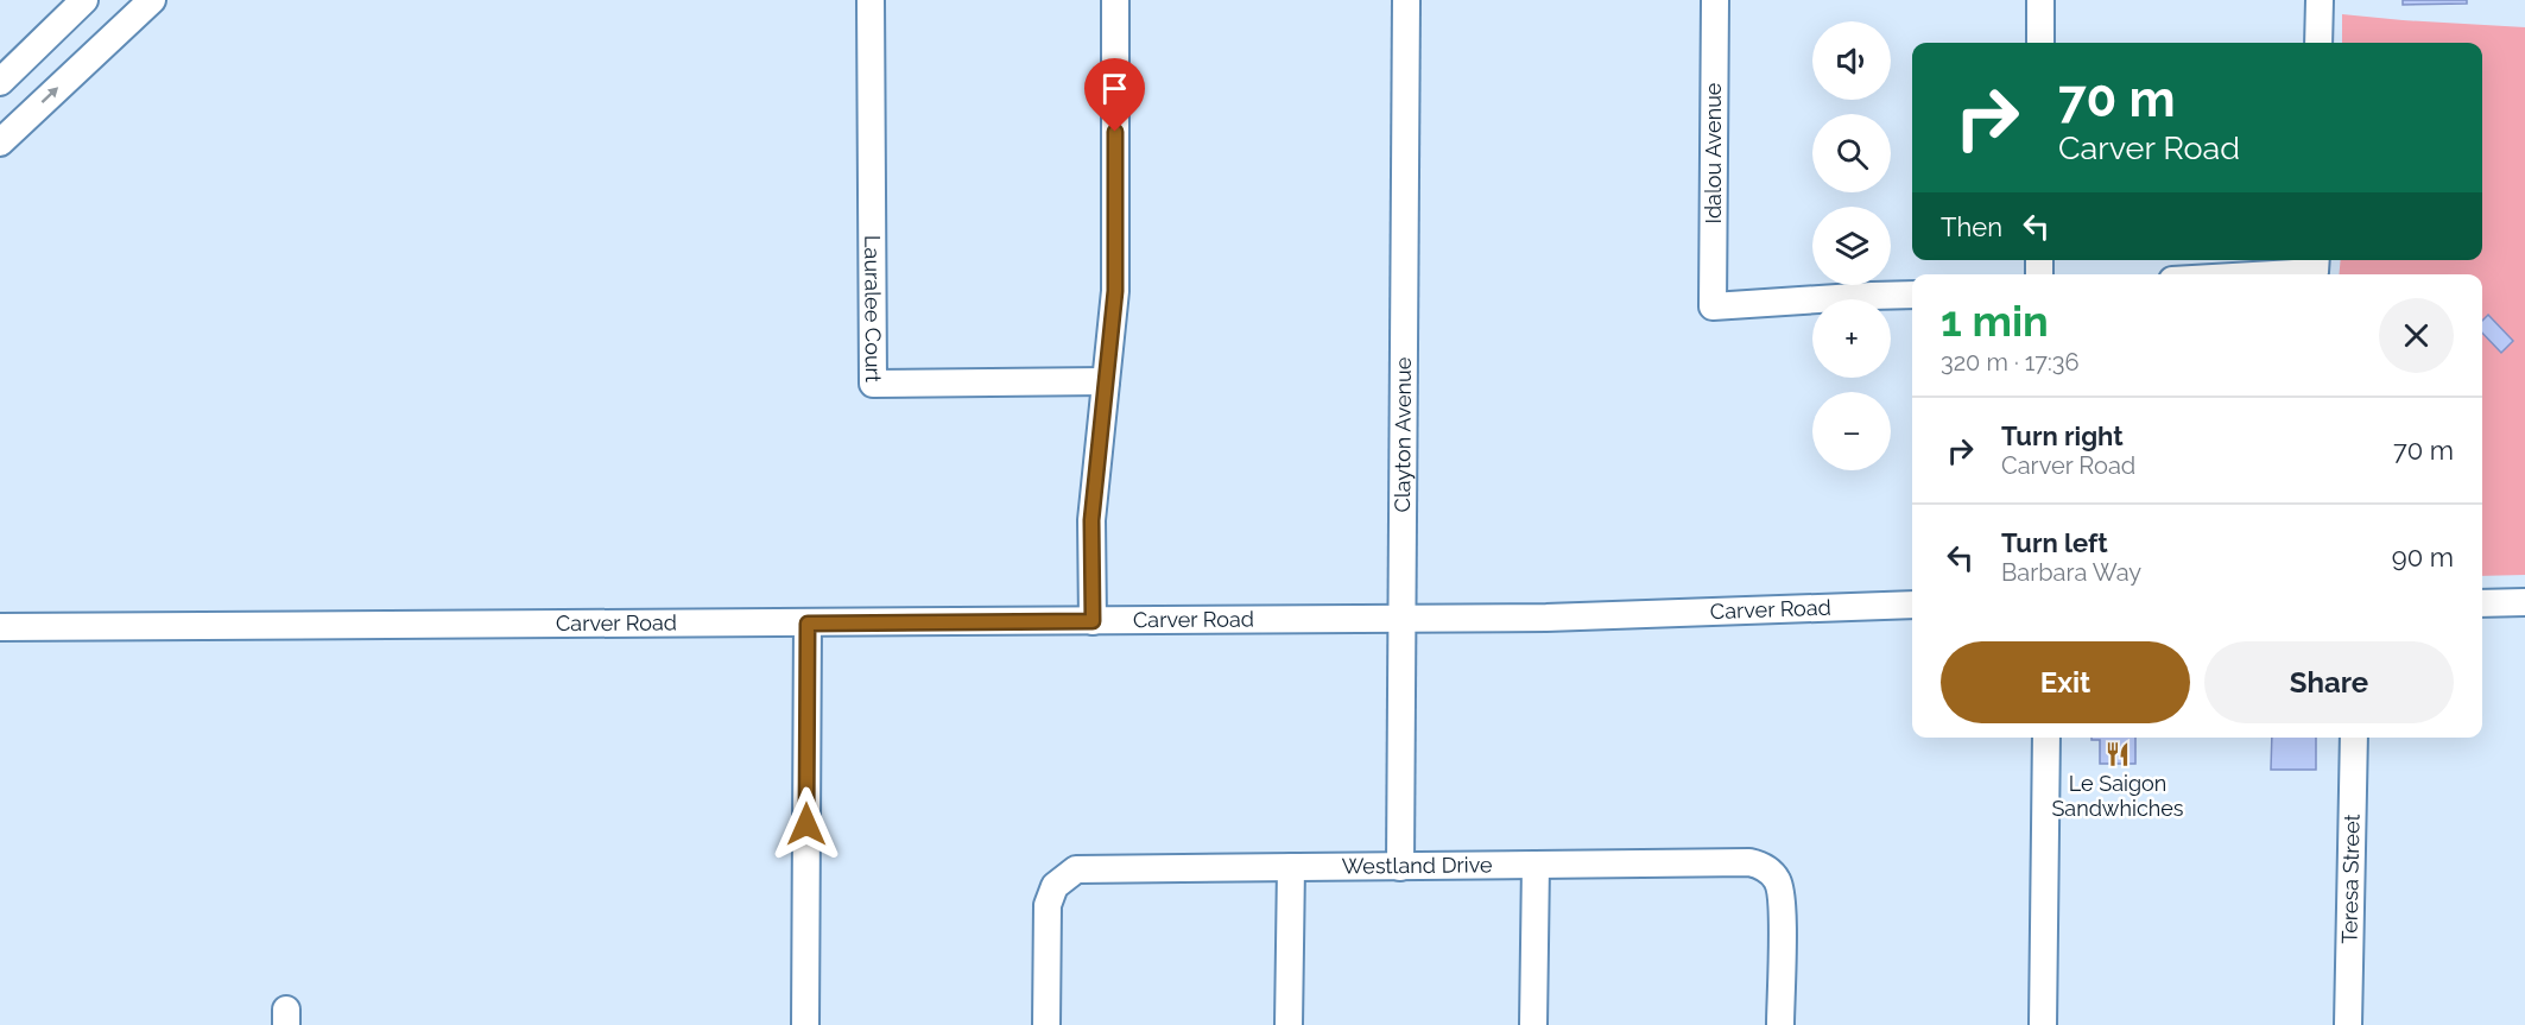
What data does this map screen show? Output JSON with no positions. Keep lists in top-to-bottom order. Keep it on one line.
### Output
{"streets":{"street":["Idalou Avenue","Lauralee Court","Clayton Avenue","Carver Road","Westland Drive","Teresa Street"]},"crossings":[["Clayton Avenue","Carver Road"],["Clayton Avenue","Westland Drive"]],"places":{"restaurant":["Le Saigon Sandwhiches"]},"page":{"map_buttons":["+","−"],"turn":["70 m","Carver Road"],"then":"Then","heading":["1 min","320 m · 17:36"],"list":[{"name":"Turn right","note":"Carver Road","value":"70 m"},{"name":"Turn left","note":"Barbara Way","value":"90 m"}],"buttons":["Exit","Share"]}}
